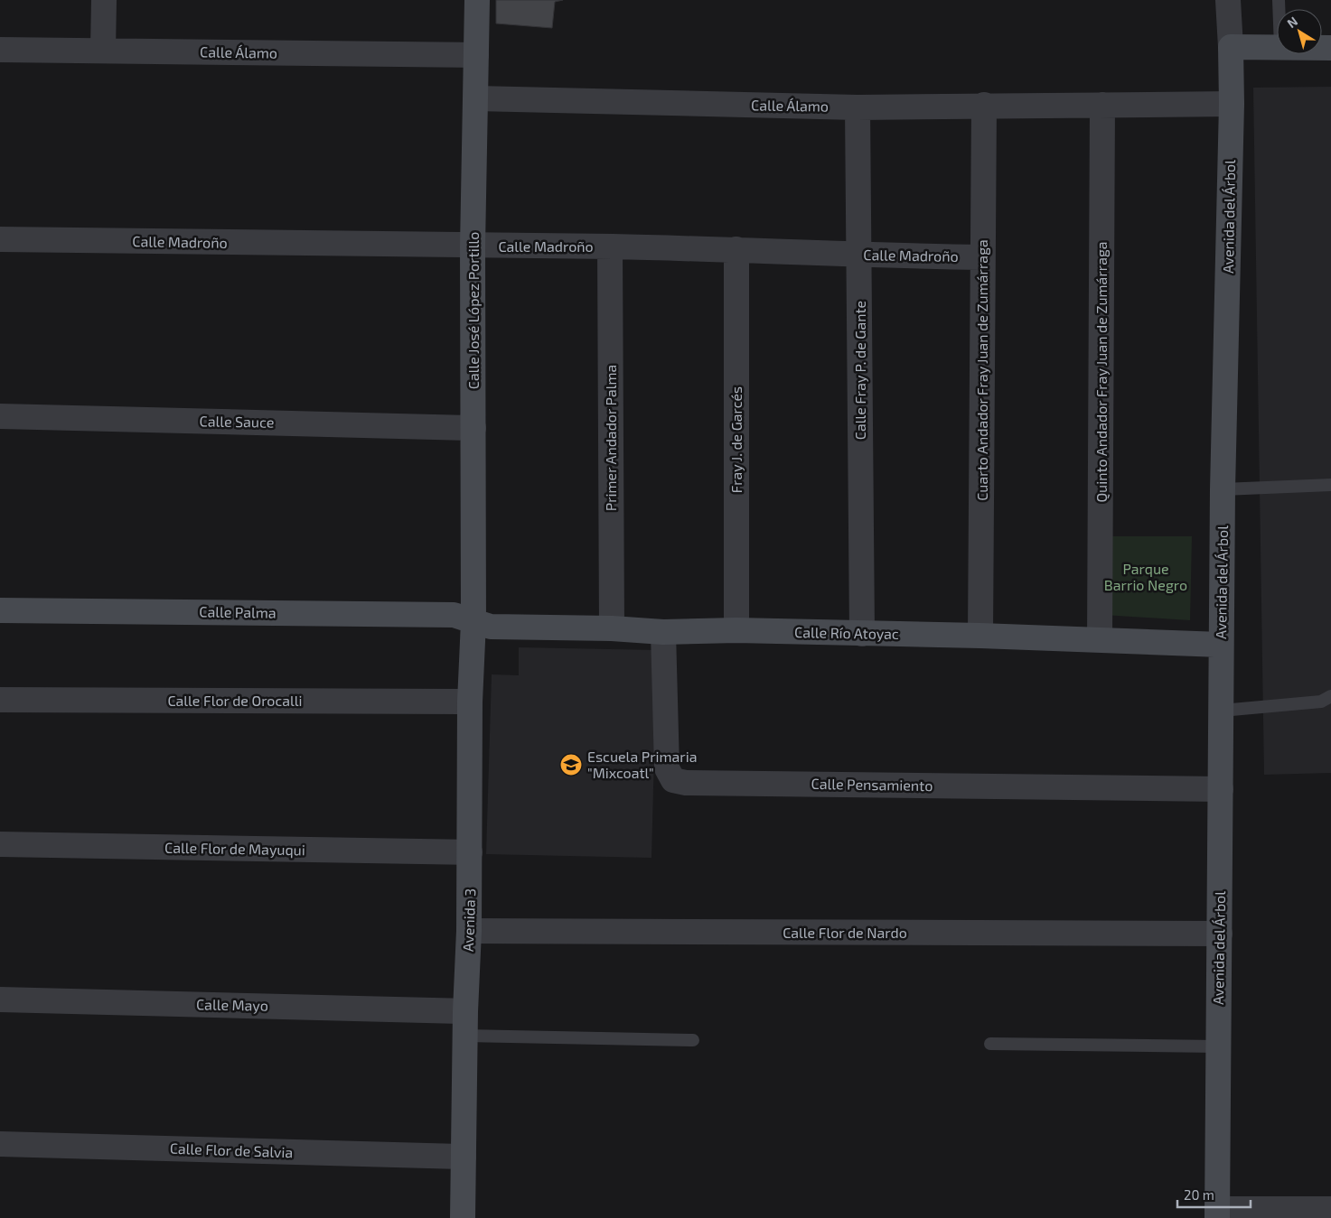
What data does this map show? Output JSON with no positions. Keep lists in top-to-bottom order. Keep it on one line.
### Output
{"streets":{"street":["Calle Álamo","Avenida del Árbol","Calle Madroño","Calle José López Portillo","Calle Fray P. de Gante","Cuarto Andador Fray Juan de Zumárraga","Quinto Andador Fray Juan de Zumárraga","Calle Sauce","Primer Andador Palma","Fray J. de Garcés","Calle Palma","Calle Río Atoyac","Calle Flor de Orocalli","Calle Pensamiento","Calle Flor de Mayuqui","Avenida 3","Calle Flor de Nardo","Calle Mayo","Calle Flor de Salvia"]},"crossings":[["Calle Álamo","Avenida del Árbol"],["Calle Álamo","Calle José López Portillo"],["Calle Álamo","Calle Fray P. de Gante"],["Calle Álamo","Cuarto Andador Fray Juan de Zumárraga"],["Calle Álamo","Quinto Andador Fray Juan de Zumárraga"],["Avenida del Árbol","Calle Río Atoyac"],["Avenida del Árbol","Calle Pensamiento"],["Avenida del Árbol","Calle Flor de Nardo"],["Calle Madroño","Calle José López Portillo"],["Calle Madroño","Calle Fray P. de Gante"],["Calle Madroño","Cuarto Andador Fray Juan de Zumárraga"],["Calle Madroño","Primer Andador Palma"],["Calle Madroño","Fray J. de Garcés"],["Calle José López Portillo","Calle Sauce"],["Calle José López Portillo","Calle Palma"],["Calle José López Portillo","Calle Río Atoyac"],["Calle José López Portillo","Avenida 3"],["Calle Fray P. de Gante","Calle Río Atoyac"],["Cuarto Andador Fray Juan de Zumárraga","Calle Río Atoyac"],["Quinto Andador Fray Juan de Zumárraga","Calle Río Atoyac"],["Primer Andador Palma","Calle Río Atoyac"],["Fray J. de Garcés","Calle Río Atoyac"],["Calle Palma","Calle Río Atoyac"],["Calle Palma","Avenida 3"],["Calle Río Atoyac","Calle Pensamiento"],["Calle Río Atoyac","Avenida 3"],["Calle Flor de Orocalli","Avenida 3"],["Calle Flor de Mayuqui","Avenida 3"],["Avenida 3","Calle Flor de Nardo"],["Avenida 3","Calle Mayo"],["Avenida 3","Calle Flor de Salvia"]],"parks":["Parque Barrio Negro"],"places":{"school or university":["Escuela Primaria \"Mixcoatl\""]},"scale_bar":"20 m","north":"top left"}
